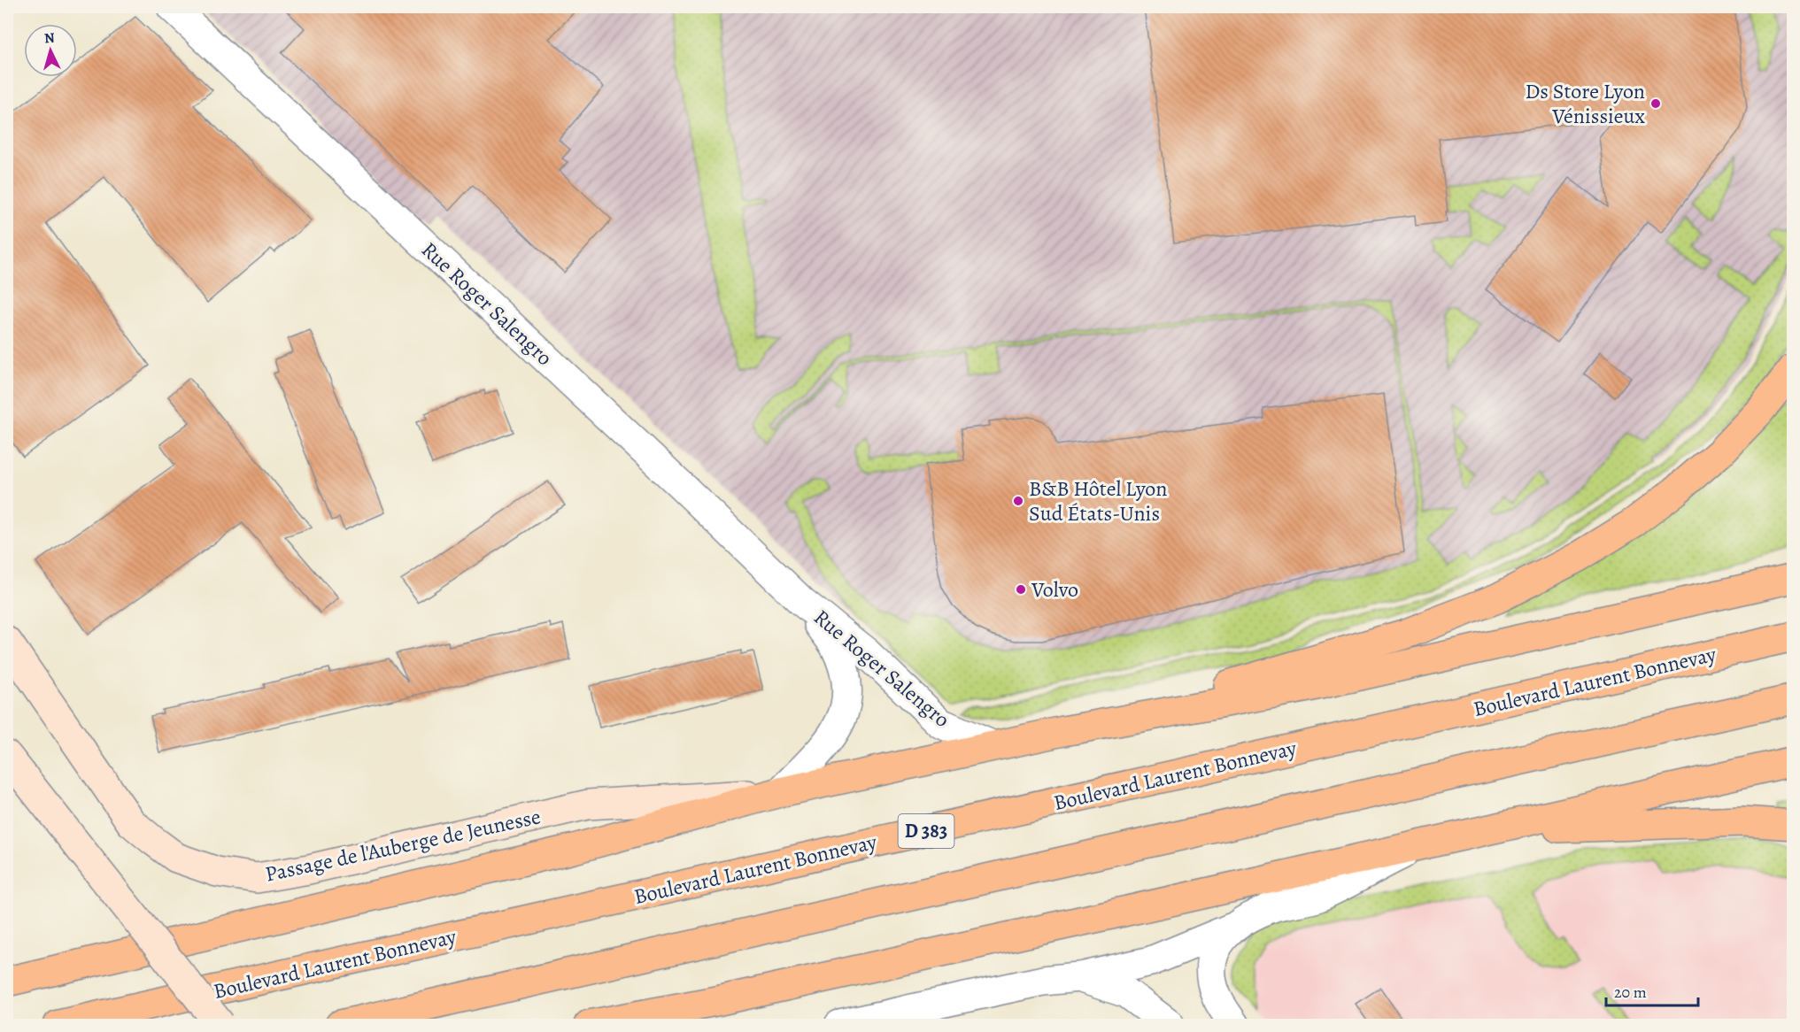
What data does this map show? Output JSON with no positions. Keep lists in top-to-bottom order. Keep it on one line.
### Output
{"streets":{"highway":["Boulevard Laurent Bonnevay","D 383"],"street":["Rue Roger Salengro","Passage de l'Auberge de Jeunesse"]},"crossings":[["Rue Roger Salengro","Passage de l'Auberge de Jeunesse"]],"places":["Ds Store Lyon Vénissieux","B&B Hôtel Lyon Sud États-Unis","Volvo"],"scale_bar":"20 m","north":"top"}
